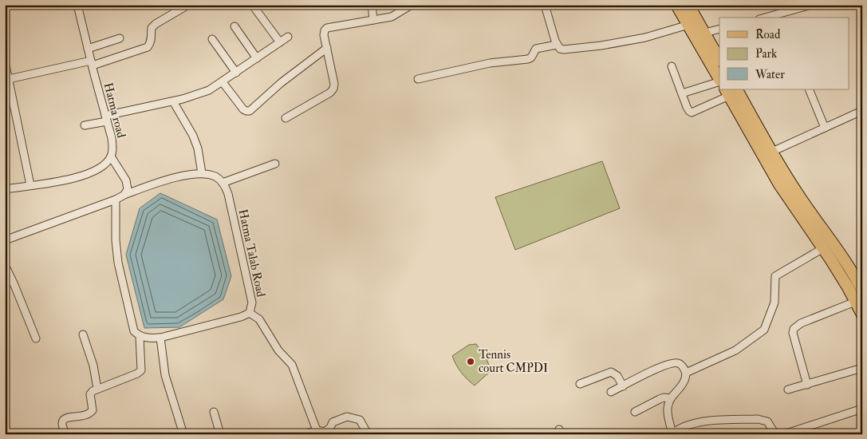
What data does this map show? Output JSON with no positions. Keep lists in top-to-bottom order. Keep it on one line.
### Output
{"streets":{"street":["Hatma road","Hatma Talab Road"]},"places":["Tennis court CMPDI"],"legend":["Road","Park","Water"]}
